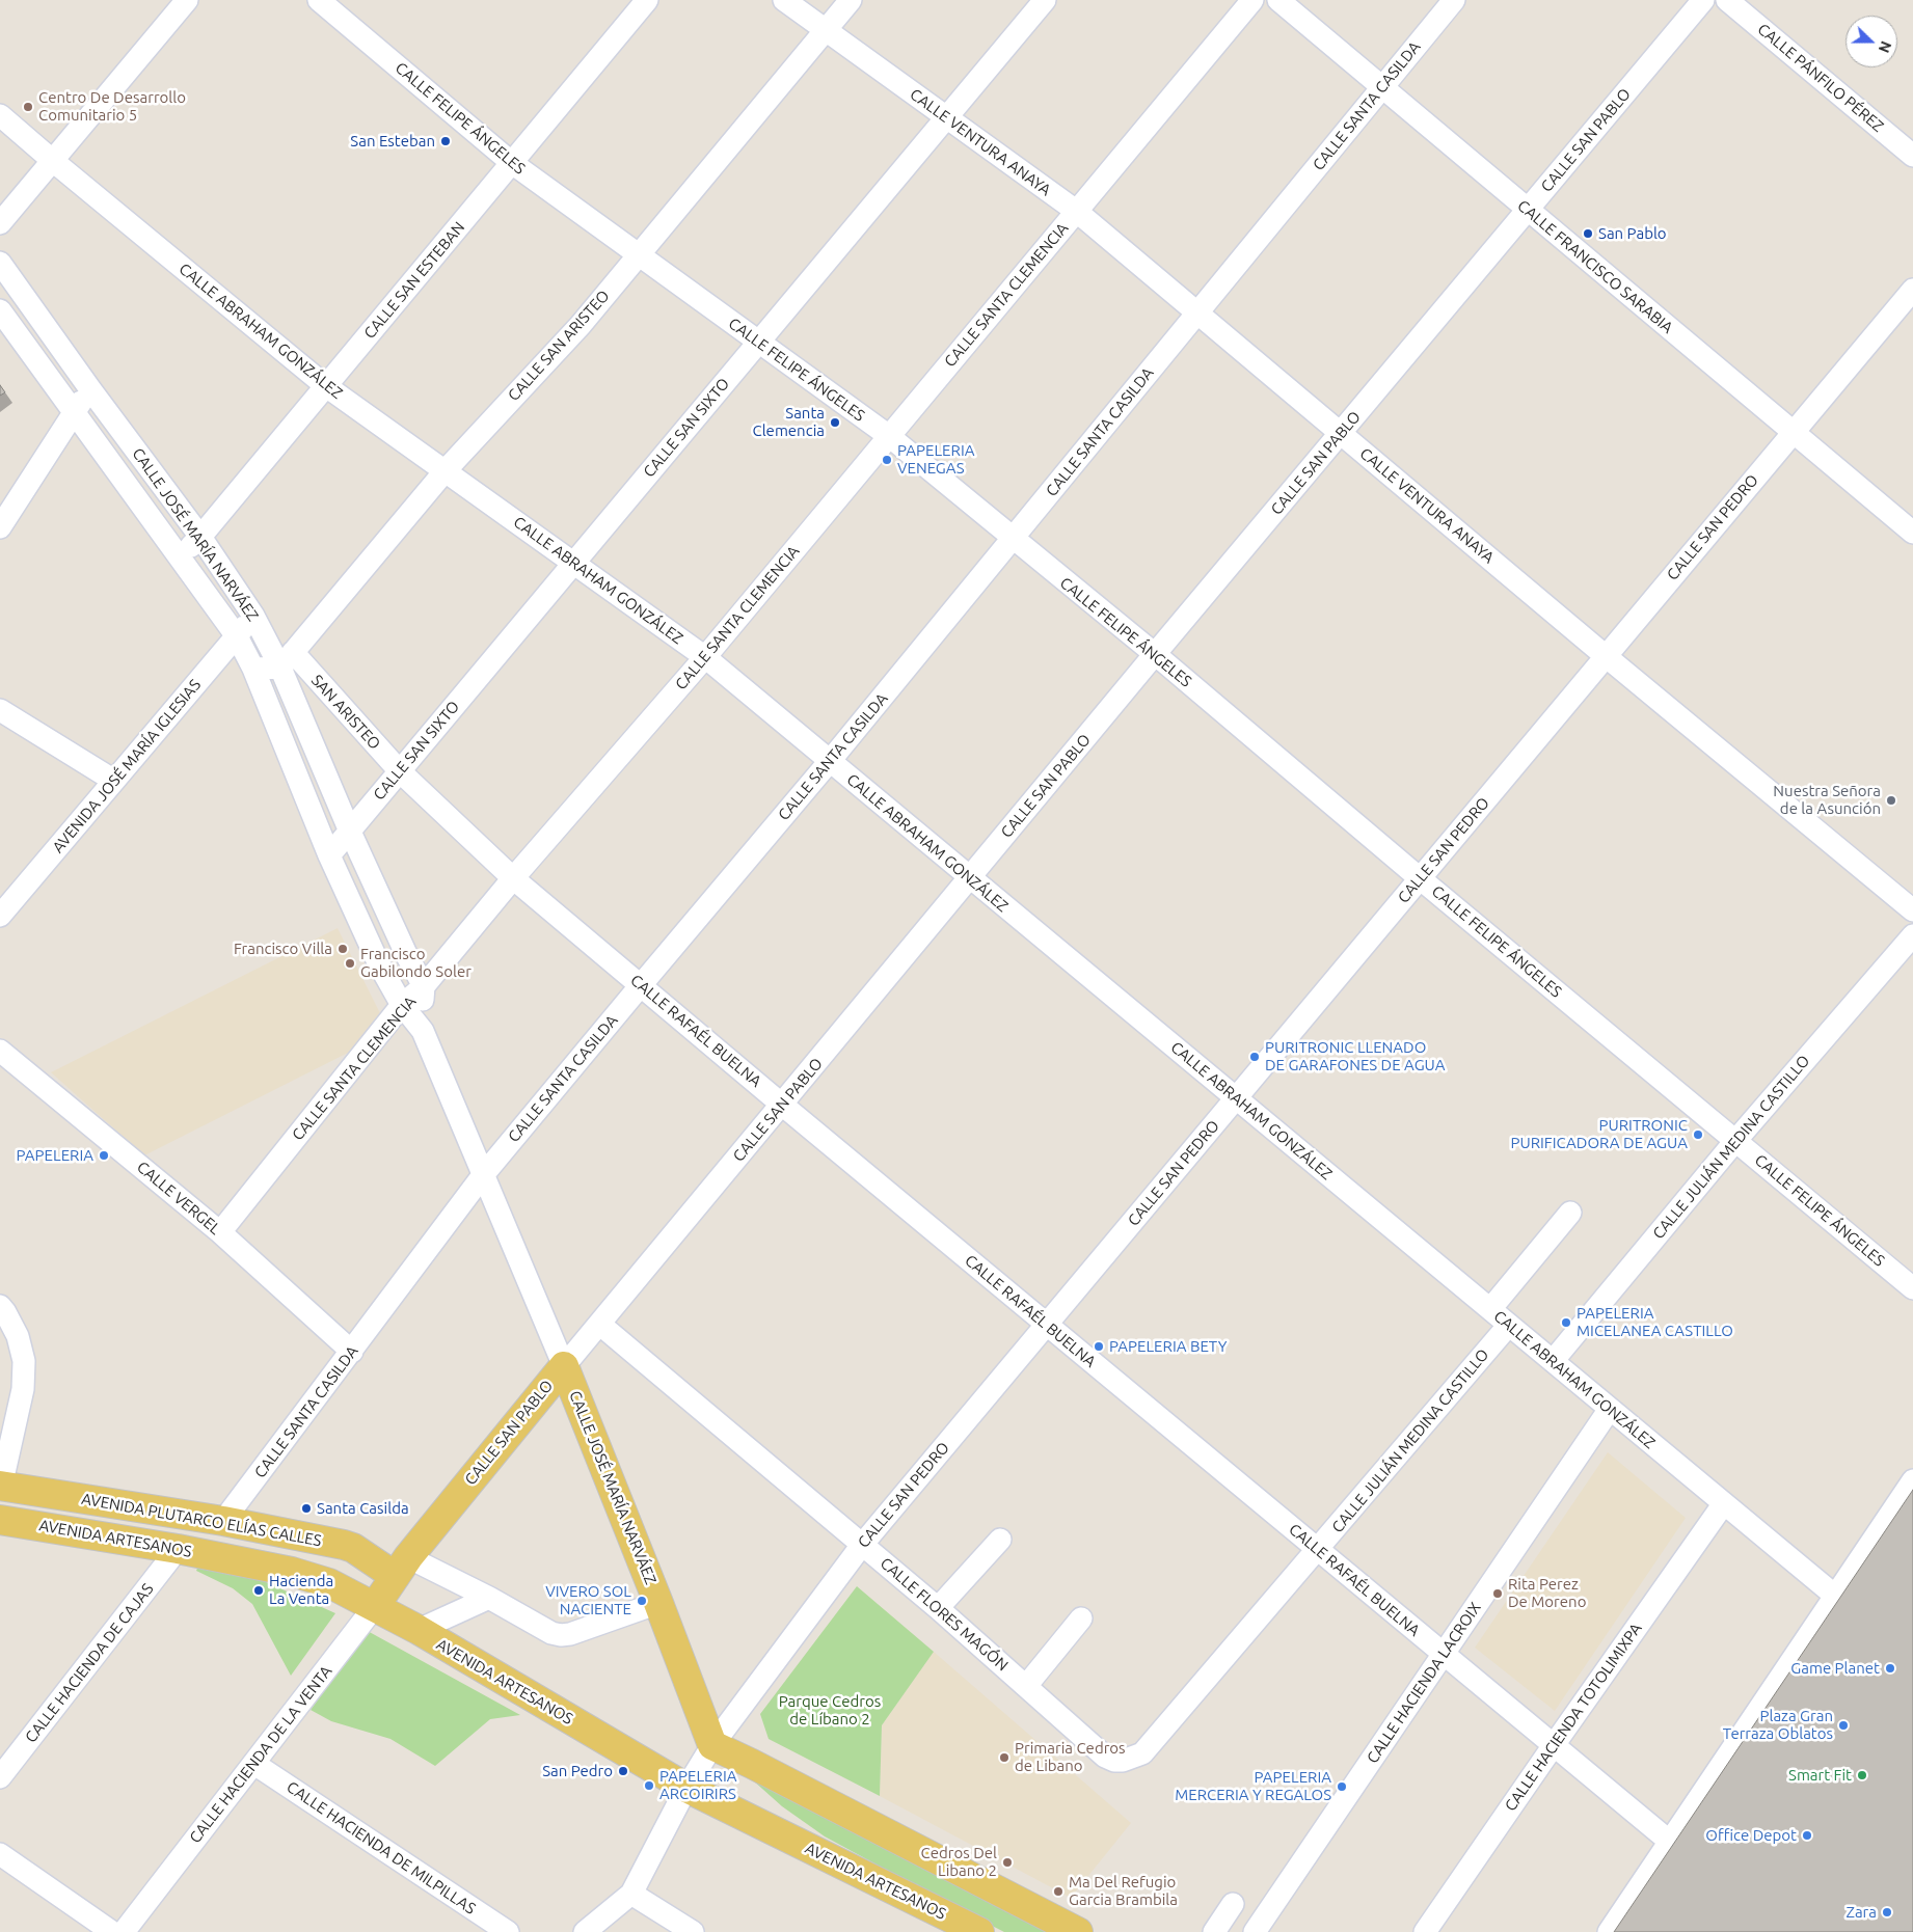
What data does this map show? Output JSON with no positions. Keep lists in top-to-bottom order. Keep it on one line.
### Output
{"streets":{"main road":["CALLE SAN PABLO","CALLE JOSÉ MARÍA NARVÁEZ","AVENIDA PLUTARCO ELÍAS CALLES","AVENIDA ARTESANOS","CALLE HACIENDA DE LA VENTA"],"street":["CALLE PÁNFILO PÉREZ","CALLE SANTA CASILDA","CALLE FELIPE ÁNGELES","CALLE VENTURA ANAYA","CALLE FRANCISCO SARABIA","CALLE SAN ESTEBAN","CALLE SANTA CLEMENCIA","CALLE ABRAHAM GONZÁLEZ","CALLE SAN ARISTEO","CALLE SAN SIXTO","CALLE SAN PEDRO","SAN ARISTEO","AVENIDA JOSÉ MARÍA IGLESIAS","CALLE RAFAÉL BUELNA","CALLE JULIÁN MEDINA CASTILLO","CALLE VERGEL","CALLE FLORES MAGÓN","CALLE HACIENDA DE CAJAS","CALLE HACIENDA LACROIX","CALLE HACIENDA TOTOLIMIXPA","CALLE HACIENDA DE MILPILLAS"]},"crossings":[["CALLE SANTA CASILDA","CALLE FELIPE ÁNGELES"],["CALLE SANTA CASILDA","CALLE VENTURA ANAYA"],["CALLE SANTA CASILDA","CALLE FRANCISCO SARABIA"],["CALLE SANTA CASILDA","CALLE ABRAHAM GONZÁLEZ"],["CALLE SANTA CASILDA","CALLE JOSÉ MARÍA NARVÁEZ"],["CALLE SANTA CASILDA","CALLE RAFAÉL BUELNA"],["CALLE SANTA CASILDA","CALLE VERGEL"],["CALLE SANTA CASILDA","AVENIDA PLUTARCO ELÍAS CALLES"],["CALLE FELIPE ÁNGELES","CALLE SAN PABLO"],["CALLE FELIPE ÁNGELES","CALLE SAN ESTEBAN"],["CALLE FELIPE ÁNGELES","CALLE SANTA CLEMENCIA"],["CALLE FELIPE ÁNGELES","CALLE SAN ARISTEO"],["CALLE FELIPE ÁNGELES","CALLE SAN SIXTO"],["CALLE FELIPE ÁNGELES","CALLE SAN PEDRO"],["CALLE FELIPE ÁNGELES","CALLE JULIÁN MEDINA CASTILLO"],["CALLE SAN PABLO","CALLE VENTURA ANAYA"],["CALLE SAN PABLO","CALLE FRANCISCO SARABIA"],["CALLE SAN PABLO","CALLE ABRAHAM GONZÁLEZ"],["CALLE SAN PABLO","CALLE JOSÉ MARÍA NARVÁEZ"],["CALLE SAN PABLO","CALLE RAFAÉL BUELNA"],["CALLE SAN PABLO","AVENIDA PLUTARCO ELÍAS CALLES"],["CALLE SAN PABLO","CALLE FLORES MAGÓN"],["CALLE SAN PABLO","CALLE HACIENDA DE LA VENTA"],["CALLE VENTURA ANAYA","CALLE SANTA CLEMENCIA"],["CALLE VENTURA ANAYA","CALLE SAN ARISTEO"],["CALLE VENTURA ANAYA","CALLE SAN SIXTO"],["CALLE VENTURA ANAYA","CALLE SAN PEDRO"],["CALLE FRANCISCO SARABIA","CALLE SAN PEDRO"],["CALLE SAN ESTEBAN","CALLE ABRAHAM GONZÁLEZ"],["CALLE SAN ESTEBAN","CALLE JOSÉ MARÍA NARVÁEZ"],["CALLE SANTA CLEMENCIA","CALLE ABRAHAM GONZÁLEZ"],["CALLE SANTA CLEMENCIA","CALLE JOSÉ MARÍA NARVÁEZ"],["CALLE SANTA CLEMENCIA","CALLE RAFAÉL BUELNA"],["CALLE SANTA CLEMENCIA","CALLE VERGEL"],["CALLE ABRAHAM GONZÁLEZ","CALLE SAN ARISTEO"],["CALLE ABRAHAM GONZÁLEZ","CALLE SAN SIXTO"],["CALLE ABRAHAM GONZÁLEZ","CALLE SAN PEDRO"],["CALLE ABRAHAM GONZÁLEZ","CALLE JULIÁN MEDINA CASTILLO"],["CALLE ABRAHAM GONZÁLEZ","CALLE HACIENDA LACROIX"],["CALLE ABRAHAM GONZÁLEZ","CALLE HACIENDA TOTOLIMIXPA"],["CALLE SAN ARISTEO","CALLE JOSÉ MARÍA NARVÁEZ"],["CALLE SAN ARISTEO","SAN ARISTEO"],["CALLE SAN SIXTO","CALLE JOSÉ MARÍA NARVÁEZ"],["CALLE SAN SIXTO","SAN ARISTEO"],["CALLE SAN SIXTO","CALLE RAFAÉL BUELNA"],["CALLE SAN PEDRO","CALLE JOSÉ MARÍA NARVÁEZ"],["CALLE SAN PEDRO","CALLE RAFAÉL BUELNA"],["CALLE SAN PEDRO","AVENIDA ARTESANOS"],["CALLE SAN PEDRO","CALLE FLORES MAGÓN"],["CALLE JOSÉ MARÍA NARVÁEZ","SAN ARISTEO"],["CALLE JOSÉ MARÍA NARVÁEZ","AVENIDA JOSÉ MARÍA IGLESIAS"],["SAN ARISTEO","CALLE RAFAÉL BUELNA"],["CALLE RAFAÉL BUELNA","CALLE JULIÁN MEDINA CASTILLO"],["CALLE RAFAÉL BUELNA","CALLE HACIENDA LACROIX"],["CALLE RAFAÉL BUELNA","CALLE HACIENDA TOTOLIMIXPA"],["CALLE JULIÁN MEDINA CASTILLO","CALLE FLORES MAGÓN"],["AVENIDA PLUTARCO ELÍAS CALLES","CALLE HACIENDA DE LA VENTA"],["AVENIDA ARTESANOS","CALLE HACIENDA DE CAJAS"],["AVENIDA ARTESANOS","CALLE HACIENDA DE LA VENTA"],["CALLE HACIENDA DE LA VENTA","CALLE HACIENDA DE MILPILLAS"]],"parks":["Parque Cedros de Líbano 2"],"places":["Centro De Desarrollo Comunitario 5","San Esteban","San Pablo","Santa Clemencia","PAPELERIA VENEGAS","Nuestra Señora de la Asunción","Francisco Villa","Francisco Gabilondo Soler","PURITRONIC LLENADO DE GARAFONES DE AGUA","PURITRONIC PURIFICADORA DE AGUA","PAPELERIA","PAPELERIA MICELANEA CASTILLO","PAPELERIA BETY","Santa Casilda","Hacienda La Venta","Rita Perez De Moreno","VIVERO SOL NACIENTE","Game Planet","Plaza Gran Terraza Oblatos","Primaria Cedros de Libano","San Pedro","Smart Fit","PAPELERIA ARCOIRIRS","PAPELERIA MERCERIA Y REGALOS","Office Depot","Cedros Del Libano 2","Ma Del Refugio Garcia Brambila","Zara"],"north":"right"}
